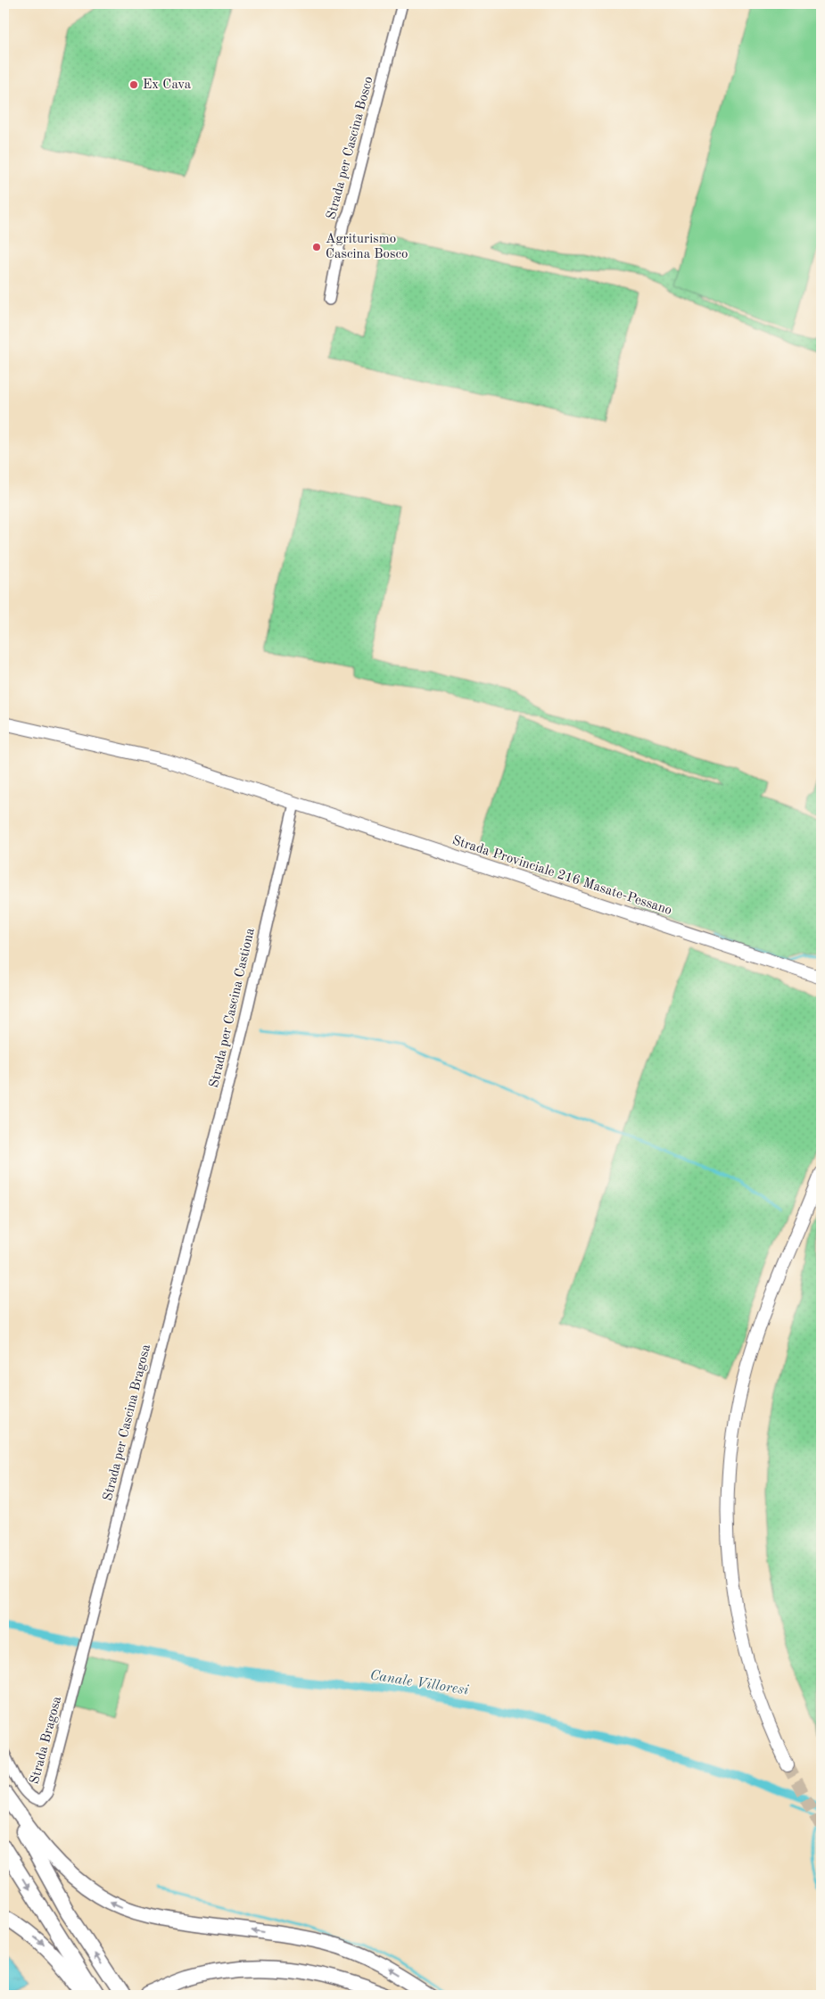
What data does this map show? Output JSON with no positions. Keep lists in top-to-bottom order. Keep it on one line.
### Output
{"streets":{"main road":["Strada Provinciale 216 Masate-Pessano"],"street":["Strada per Cascina Bosco","Strada per Cascina Castiona","Strada per Cascina Bragosa","Strada Bragosa"]},"crossings":[["Strada Provinciale 216 Masate-Pessano","Strada per Cascina Castiona"],["Strada per Cascina Castiona","Strada per Cascina Bragosa"],["Strada per Cascina Bragosa","Strada Bragosa"]],"water":["Canale Villoresi"],"places":["Ex Cava","Agriturismo Cascina Bosco"]}
